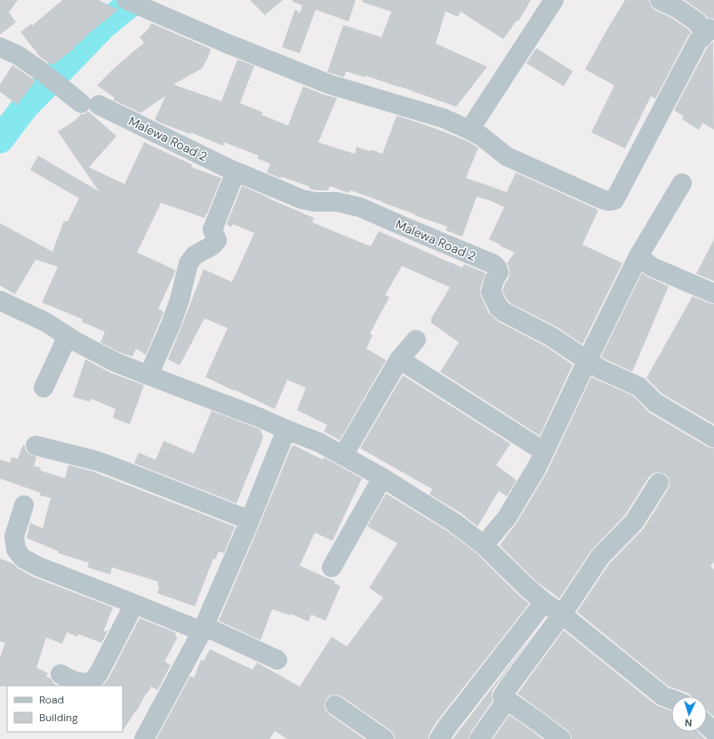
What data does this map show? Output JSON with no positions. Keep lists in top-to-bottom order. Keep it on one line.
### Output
{"streets":{"street":["Malewa Road 2"]},"legend":["Road","Building"],"north":"bottom"}
